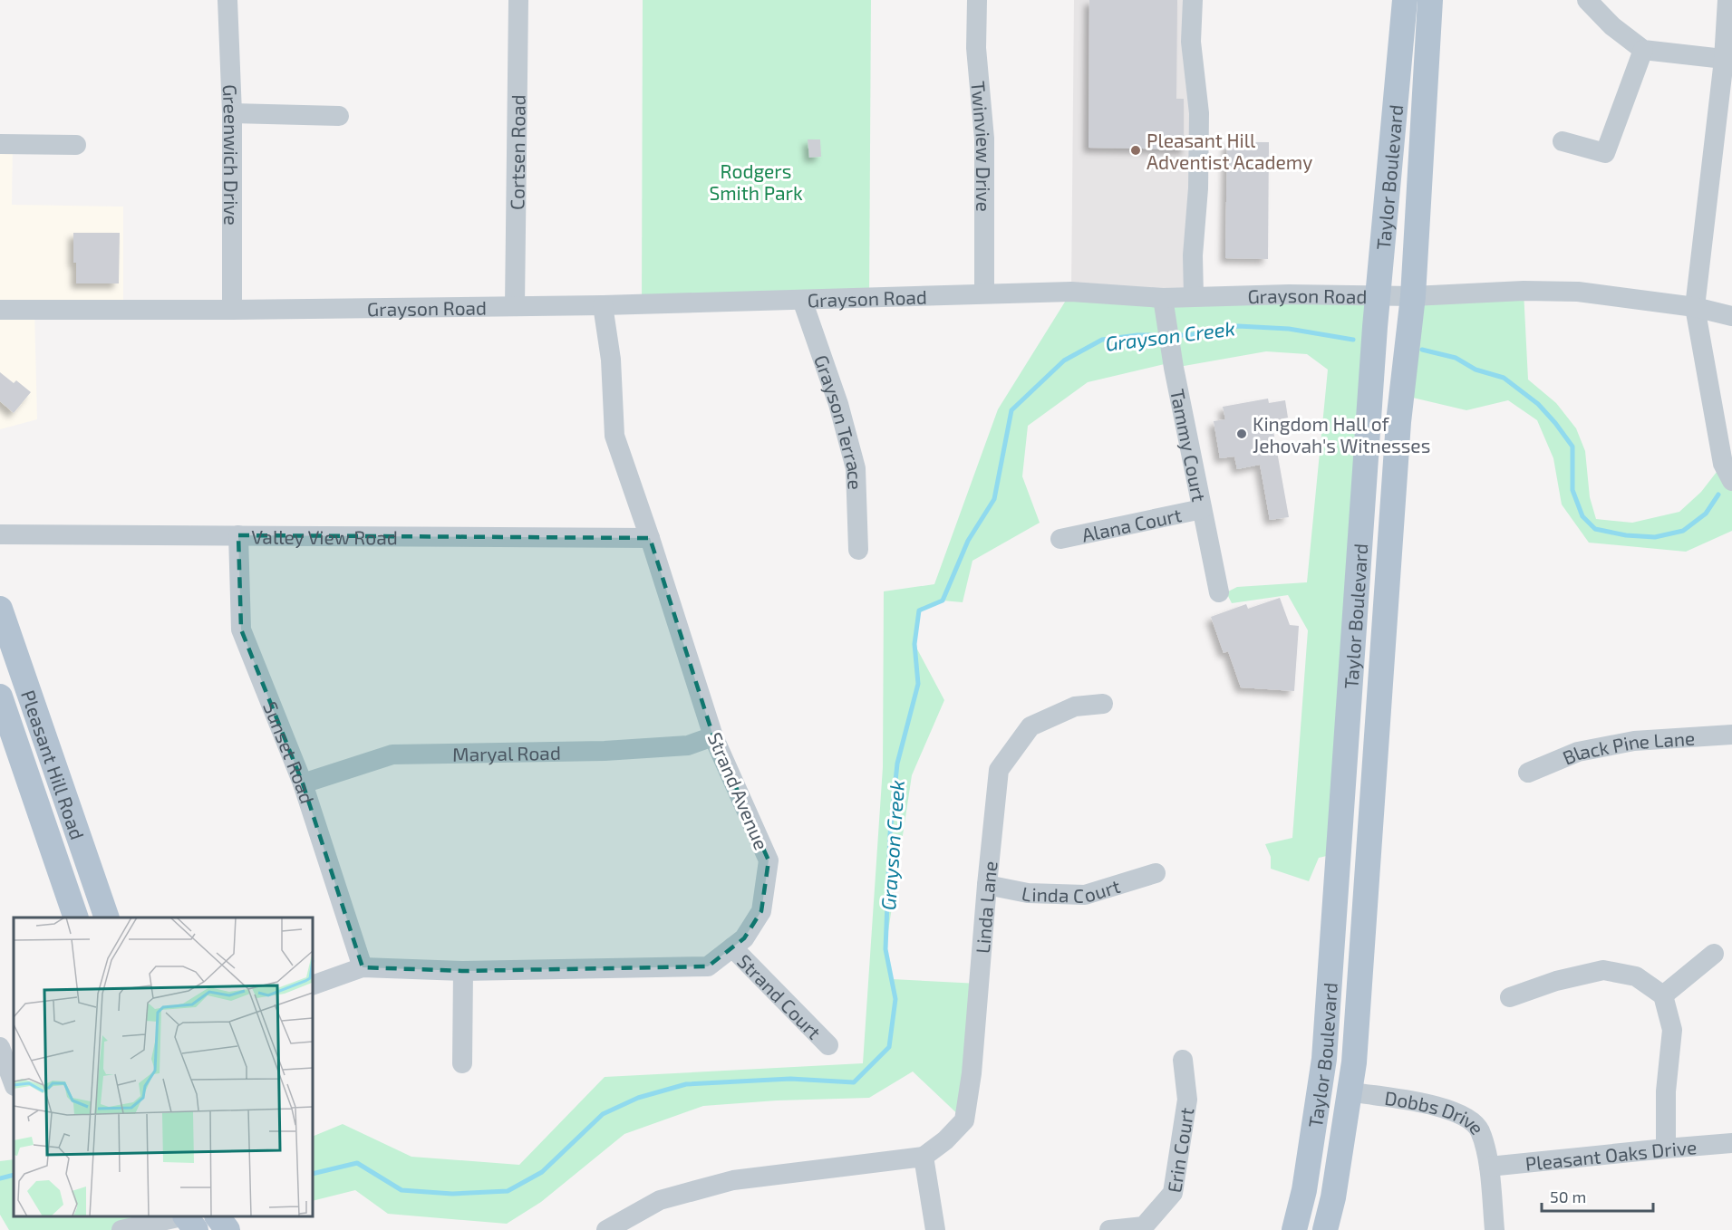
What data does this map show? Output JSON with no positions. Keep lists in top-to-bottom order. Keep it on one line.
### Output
{"streets":{"main road":["Taylor Boulevard","Pleasant Hill Road"],"street":["Twinview Drive","Cortsen Road","Greenwich Drive","Grayson Road","Grayson Terrace","Tammy Court","Alana Court","Valley View Road","Black Pine Lane","Sunset Road","Maryal Road","Strand Avenue","Linda Court","Linda Lane","Strand Court","Dobbs Drive","Erin Court","Pleasant Oaks Drive"]},"crossings":[["Twinview Drive","Grayson Road"],["Cortsen Road","Grayson Road"],["Greenwich Drive","Grayson Road"],["Taylor Boulevard","Grayson Road"],["Taylor Boulevard","Dobbs Drive"],["Grayson Road","Grayson Terrace"],["Grayson Road","Tammy Court"],["Grayson Road","Strand Avenue"],["Tammy Court","Alana Court"],["Valley View Road","Sunset Road"],["Valley View Road","Strand Avenue"],["Sunset Road","Maryal Road"],["Sunset Road","Strand Avenue"],["Maryal Road","Strand Avenue"],["Strand Avenue","Strand Court"],["Linda Court","Linda Lane"],["Dobbs Drive","Pleasant Oaks Drive"]],"water":["Grayson Creek"],"parks":["Rodgers Smith Park"],"places":["Pleasant Hill Adventist Academy","Kingdom Hall of Jehovah's Witnesses"],"scale_bar":"50 m"}
